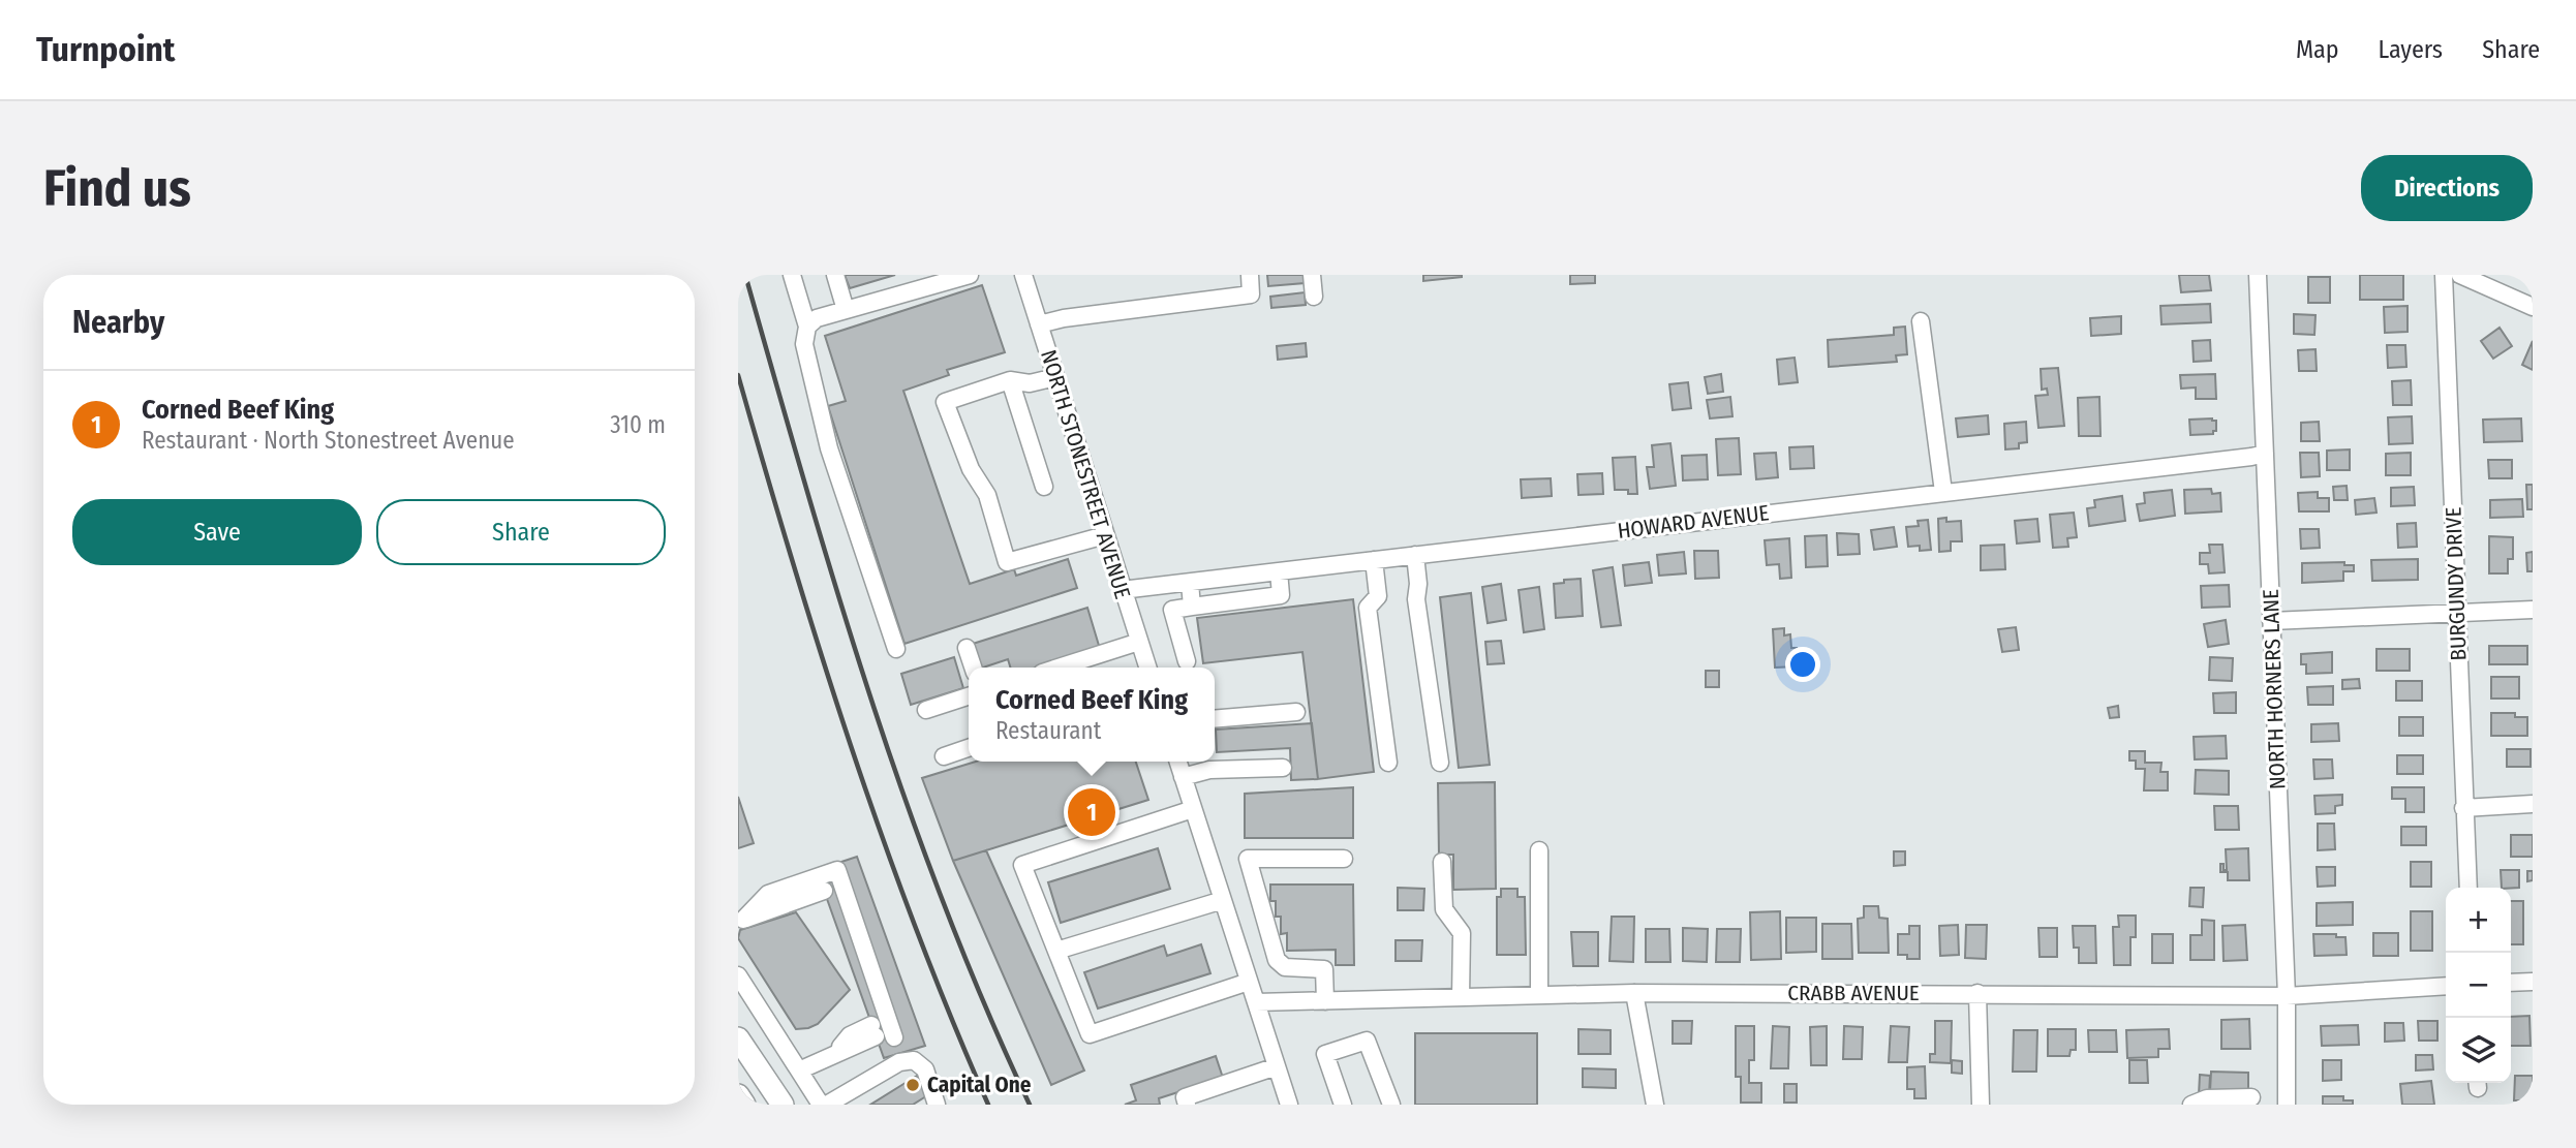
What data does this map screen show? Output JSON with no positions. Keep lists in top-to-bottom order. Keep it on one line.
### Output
{"streets":{"street":["NORTH STONESTREET AVENUE","HOWARD AVENUE","BURGUNDY DRIVE","NORTH HORNERS LANE","CRABB AVENUE"]},"crossings":[["NORTH STONESTREET AVENUE","HOWARD AVENUE"],["HOWARD AVENUE","NORTH HORNERS LANE"],["NORTH HORNERS LANE","CRABB AVENUE"]],"places":["Capital One"],"page":{"header":"Turnpoint","nav":["Map","Layers","Share"],"buttons":["Directions",["Save","Share"]],"title":"Find us","heading":"Nearby","list":[{"mark":"1","name":"Corned Beef King","note":"Restaurant · North Stonestreet Avenue","value":"310 m"}],"popup":["Corned Beef King","Restaurant"],"pins":"1","map_buttons":["+","−"]}}
